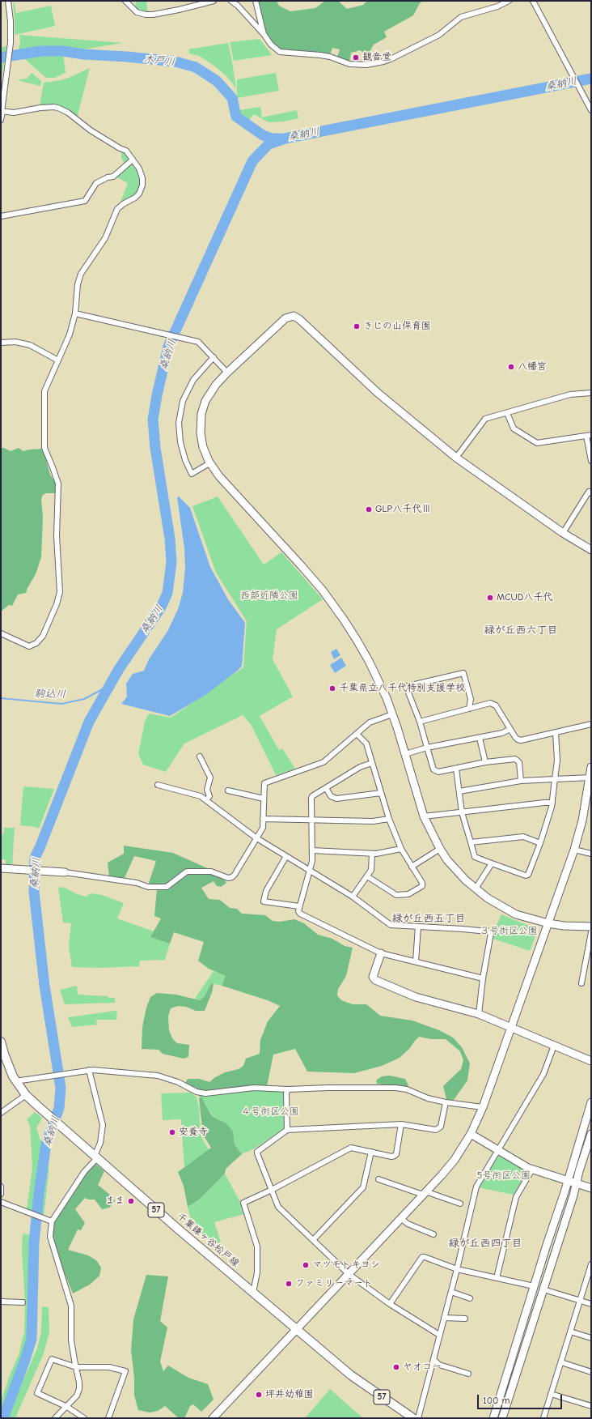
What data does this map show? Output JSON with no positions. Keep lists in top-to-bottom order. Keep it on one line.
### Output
{"streets":{"main road":["57","千葉鎌ヶ谷松戸線"]},"districts":["緑が丘西六丁目","緑が丘西五丁目","緑が丘西四丁目"],"water":["木戸川","桑納川","駒込川"],"parks":["西部近隣公園","３号街区公園","４号街区公園","5号街区公園"],"places":["観音堂","きじの山保育園","八幡宮","GLP八千代Ⅲ","MCUD八千代","千葉県立八千代特別支援学校","安養寺","まま","マツモトキヨシ","ファミリーマート","ヤオコー","坪井幼稚園"],"scale_bar":"100 m"}
